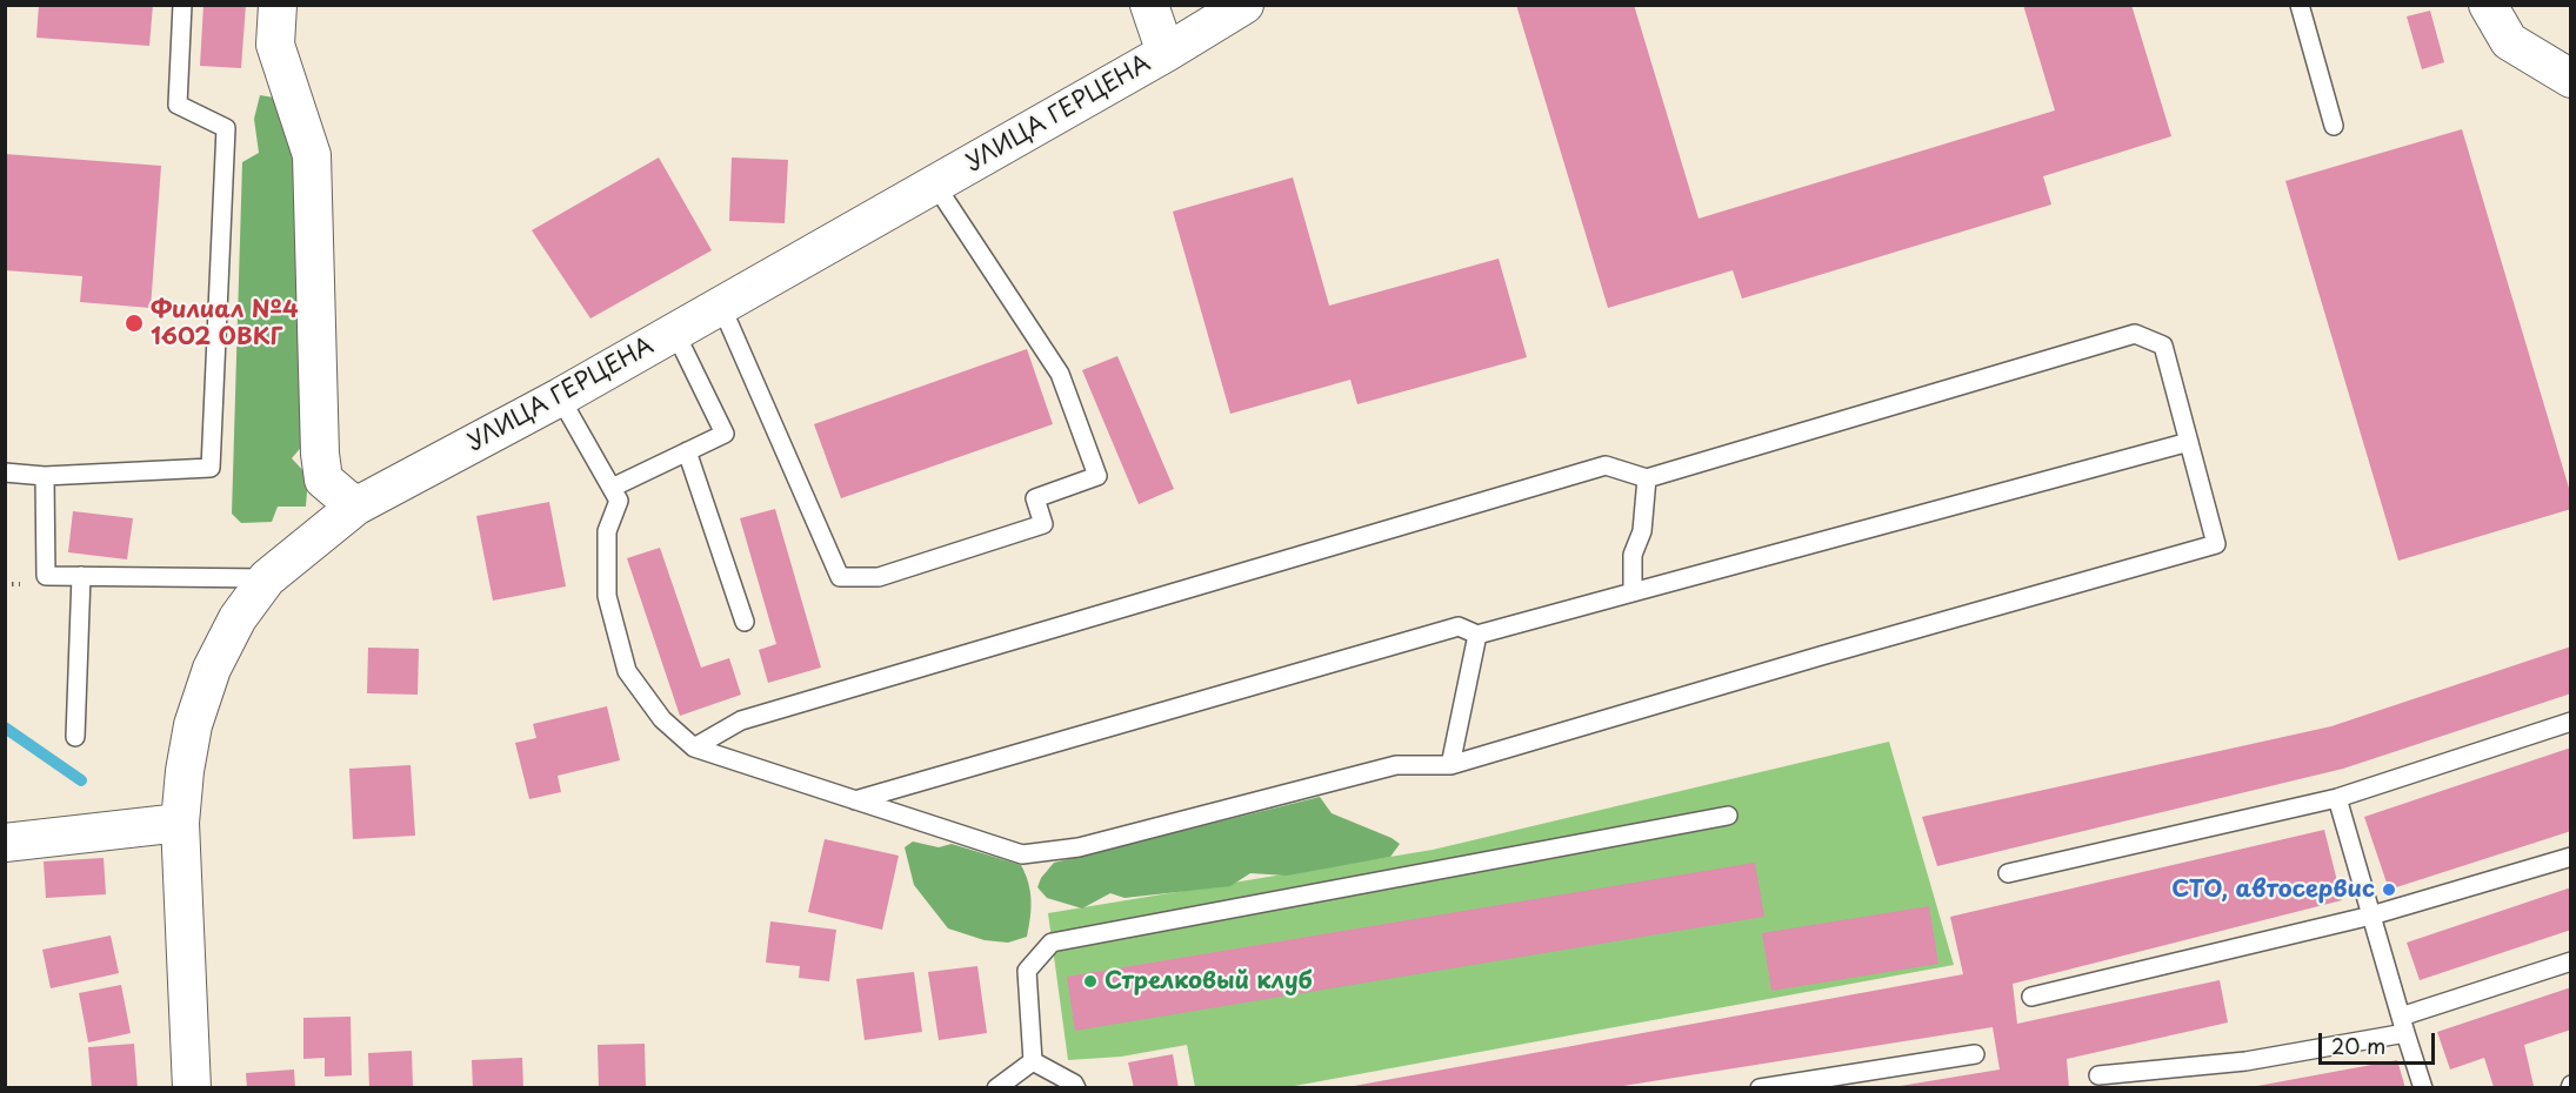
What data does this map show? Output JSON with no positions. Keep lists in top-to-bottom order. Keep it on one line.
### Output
{"streets":{"street":["УЛИЦА ГЕРЦЕНА"]},"places":["Филиал №4 1602 ОВКГ","СТО, автосервис","Стрелковый клуб"],"scale_bar":"20 m"}
